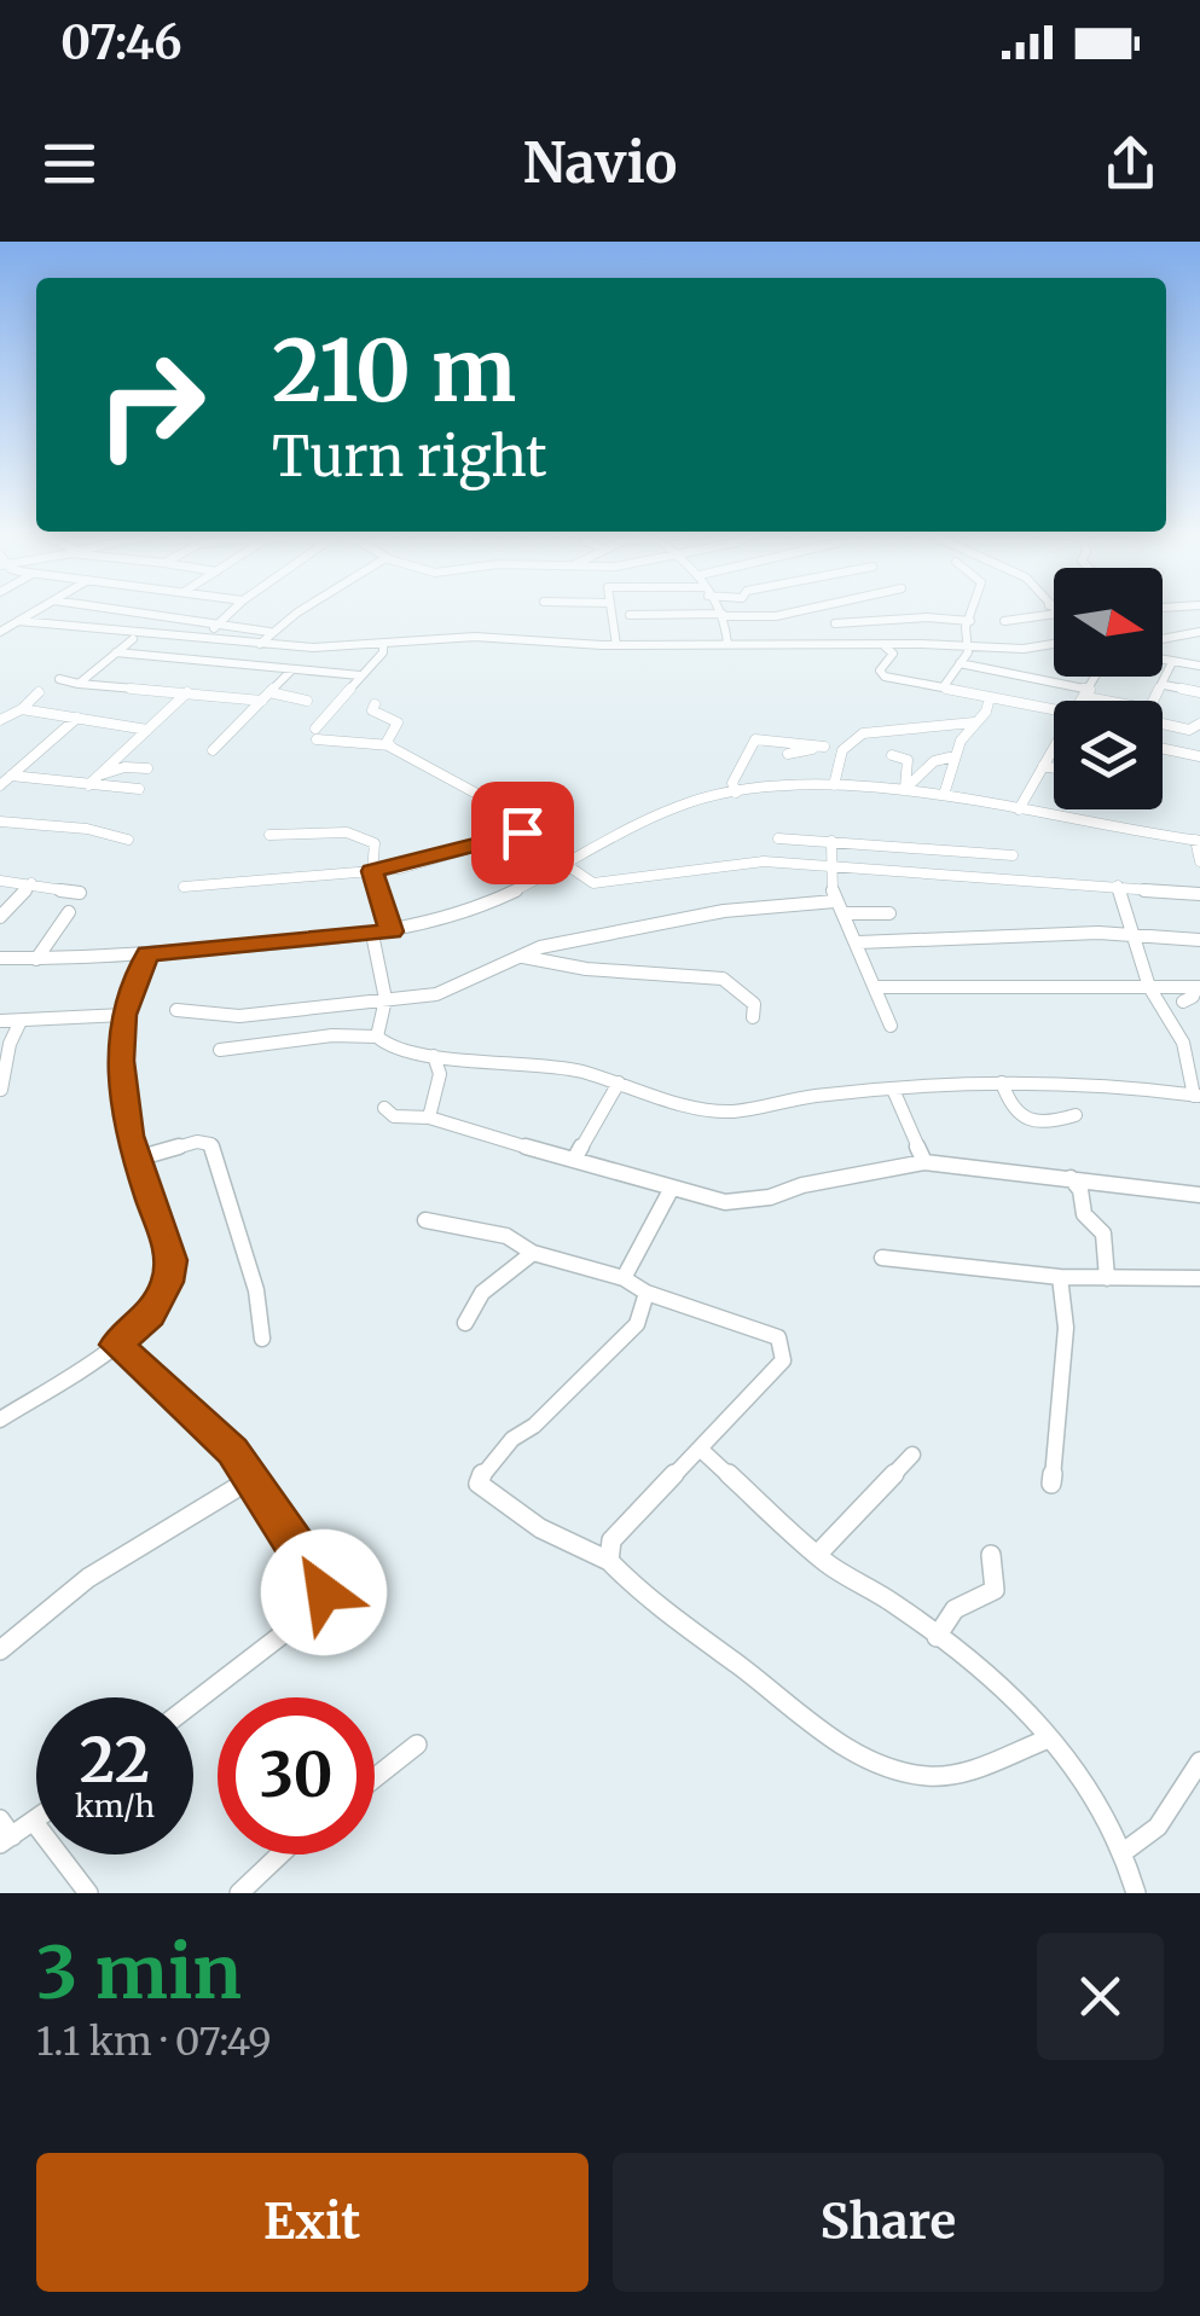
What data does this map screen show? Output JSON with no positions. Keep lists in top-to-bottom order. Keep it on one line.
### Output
{"north":"right","page":{"status":"07:46","header":"Navio","turn":["210 m","Turn right"],"speed":"22 km/h","limit":"30","heading":["3 min","1.1 km · 07:49"],"buttons":["Exit","Share"]}}
